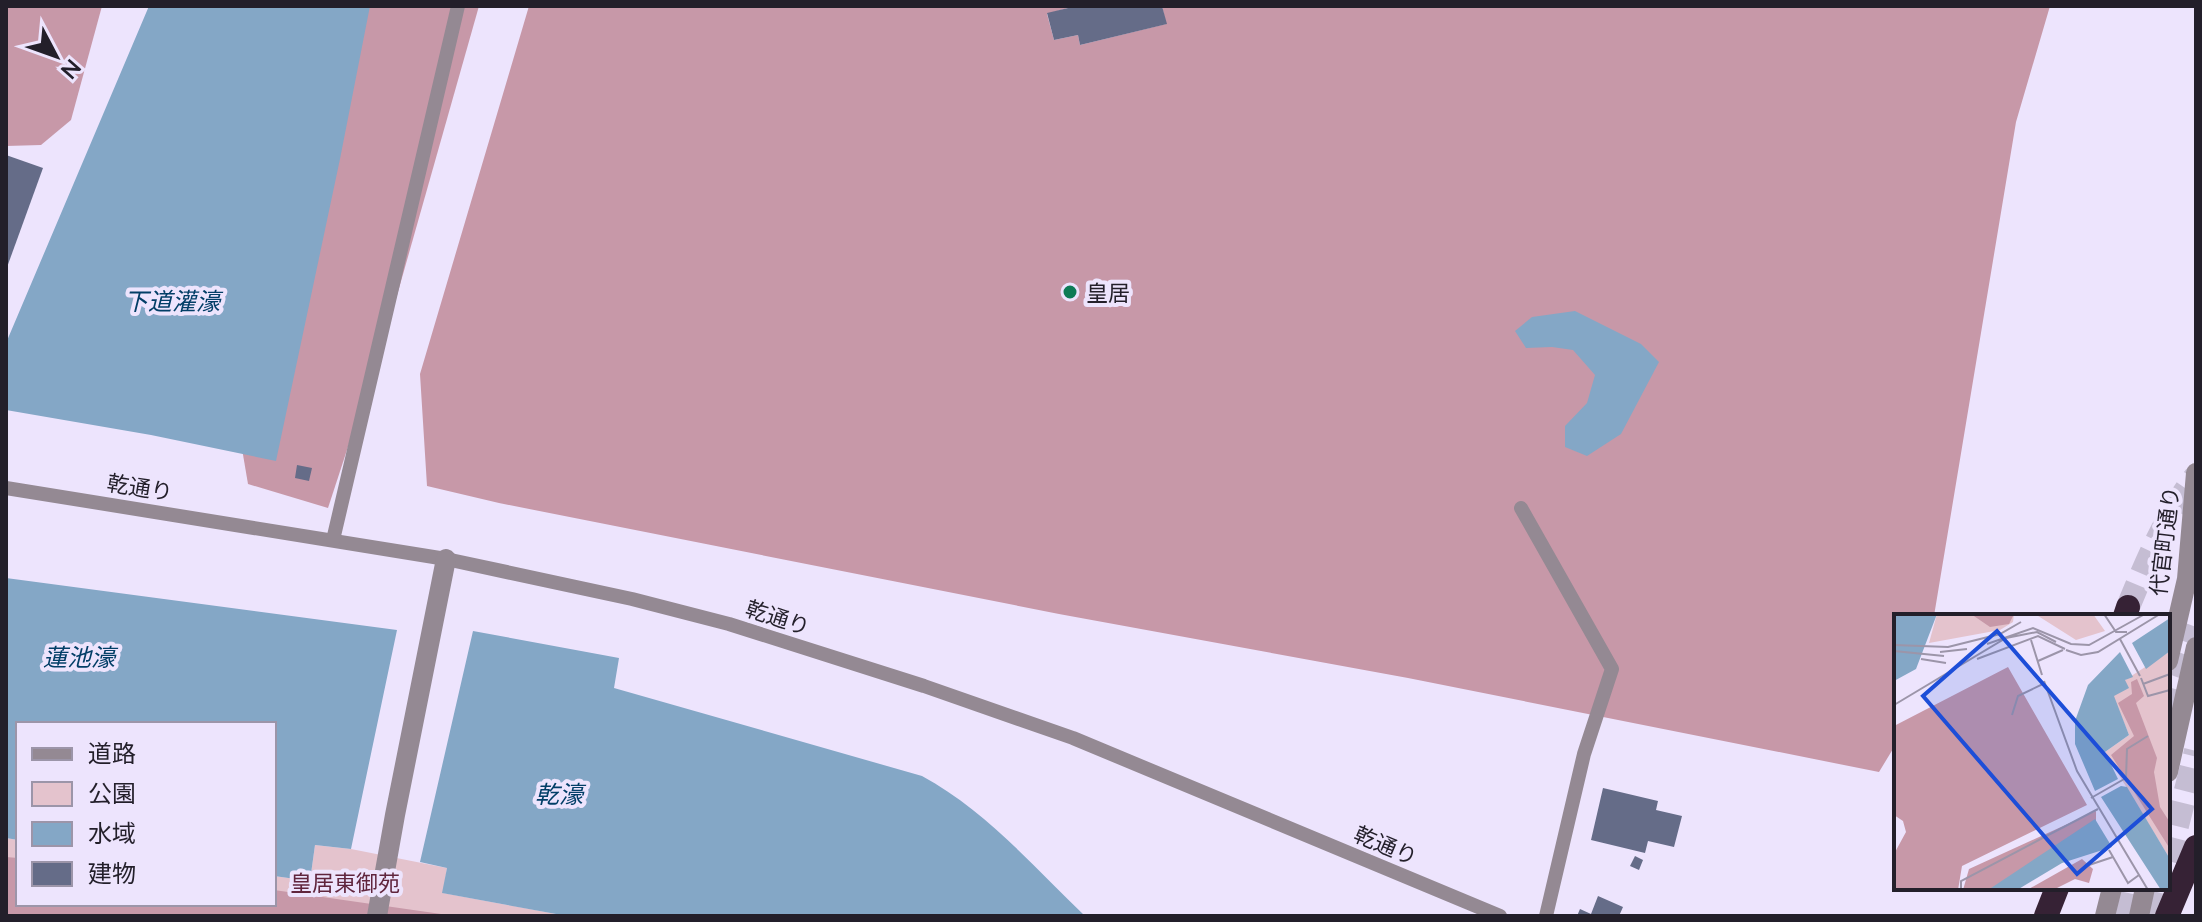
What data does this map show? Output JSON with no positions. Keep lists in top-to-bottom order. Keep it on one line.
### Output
{"streets":{"street":["代官町通り"],"lane":["乾通り"]},"water":["下道灌濠","蓮池濠","乾濠"],"parks":["皇居東御苑"],"places":["皇居"],"legend":["道路","公園","水域","建物"],"north":"bottom right"}
